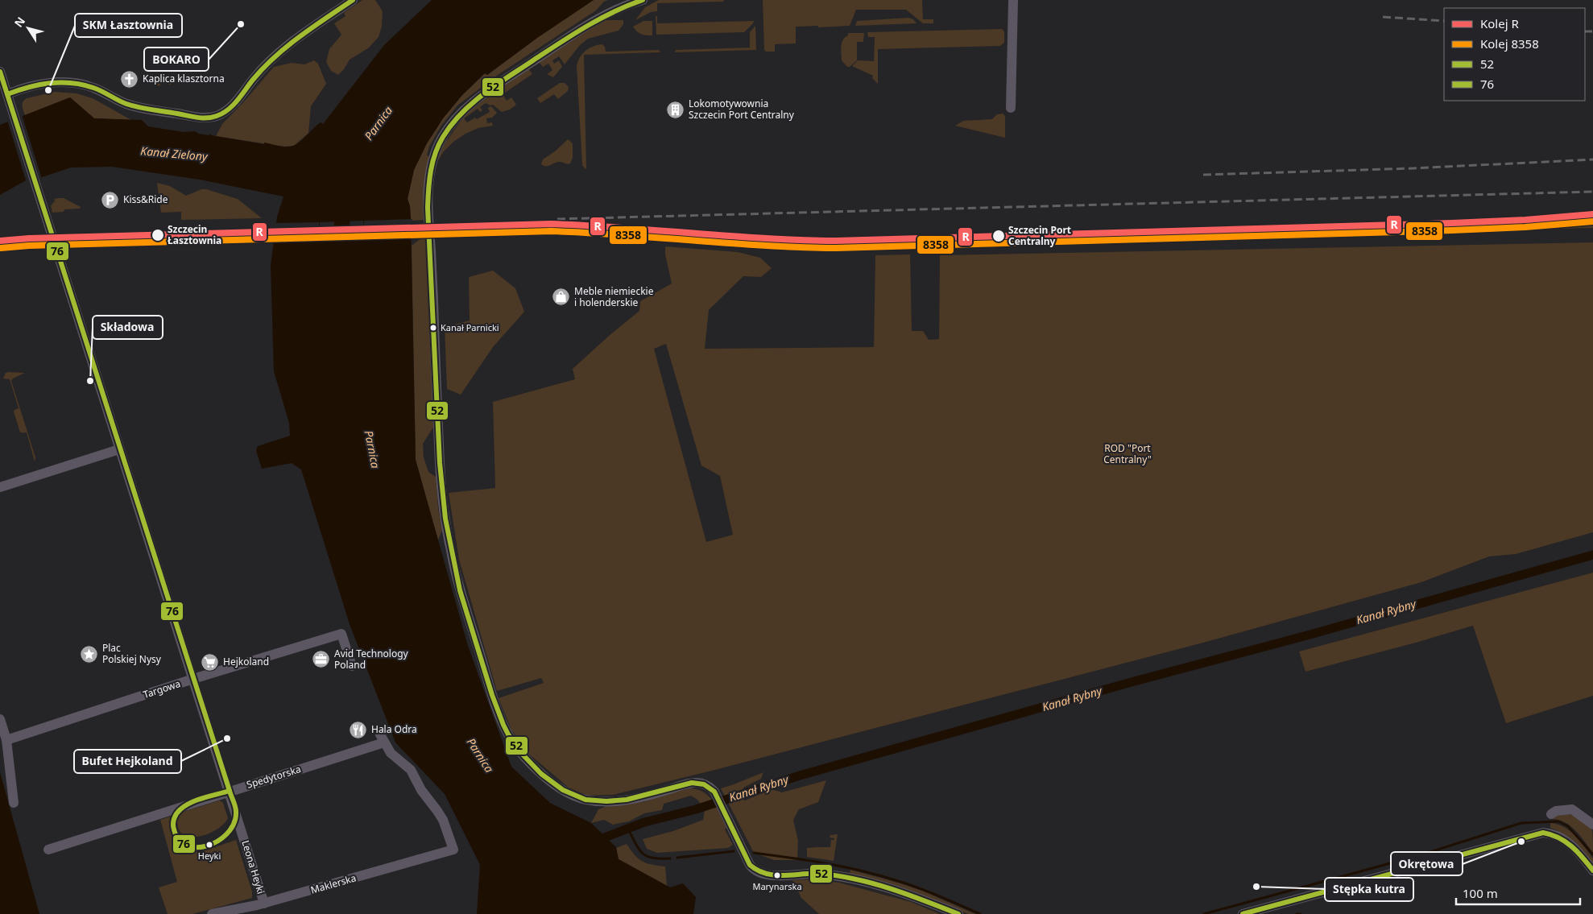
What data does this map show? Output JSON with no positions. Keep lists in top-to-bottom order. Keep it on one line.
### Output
{"streets":{"street":["Targowa","Spedytorska","Leona Heyki","Maklerska"]},"crossings":[["Targowa","Leona Heyki"],["Spedytorska","Leona Heyki"],["Spedytorska","Maklerska"],["Leona Heyki","Maklerska"]],"water":["Parnica","Kanał Zielony","Kanał Rybny"],"parks":["ROD \"Port Centralny\""],"places":{"other":["BOKARO","SKM Łasztownia","Szczecin Łasztownia","Szczecin Port Centralny","Kanał Parnicki","Składowa","Bufet Hejkoland","Okrętowa","Heyki","Marynarska","Stępka kutra"],"church":["Kaplica klasztorna"],"building":["Lokomotywownia Szczecin Port Centralny"],"parking":["Kiss&Ride"],"shop":["Meble niemieckie i holenderskie"],"place":["Plac Polskiej Nysy"],"office":["Avid Technology Poland"],"supermarket":["Hejkoland"],"restaurant":["Hala Odra"]},"lines":["transit line 52","transit line 76","rail line R","rail line 8358"],"legend":["Kolej R","Kolej 8358","52","76"],"scale_bar":"100 m","north":"top left"}
